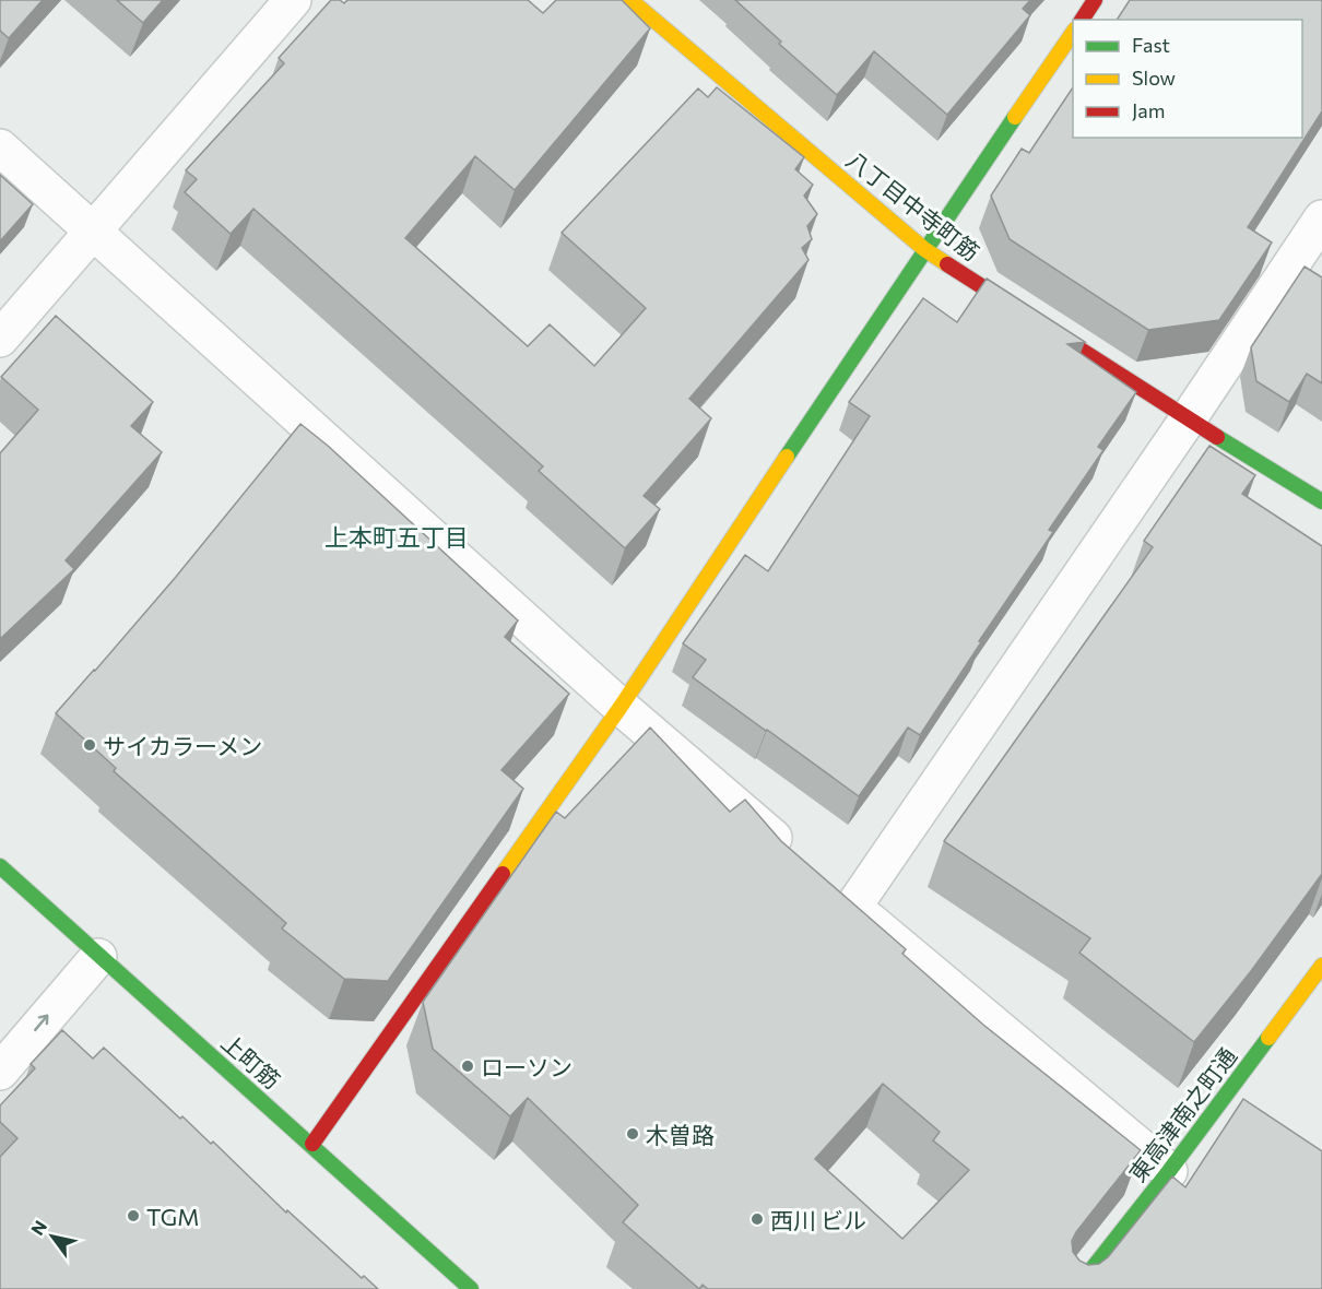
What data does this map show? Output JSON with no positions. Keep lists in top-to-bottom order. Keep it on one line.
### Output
{"streets":{"street":["八丁目中寺町筋","上町筋","東高津南之町通"]},"districts":["上本町五丁目"],"places":["サイカラーメン","ローソン","木曽路","TGM","西川 ビル"],"legend":["Fast","Slow","Jam"],"north":"top left"}
